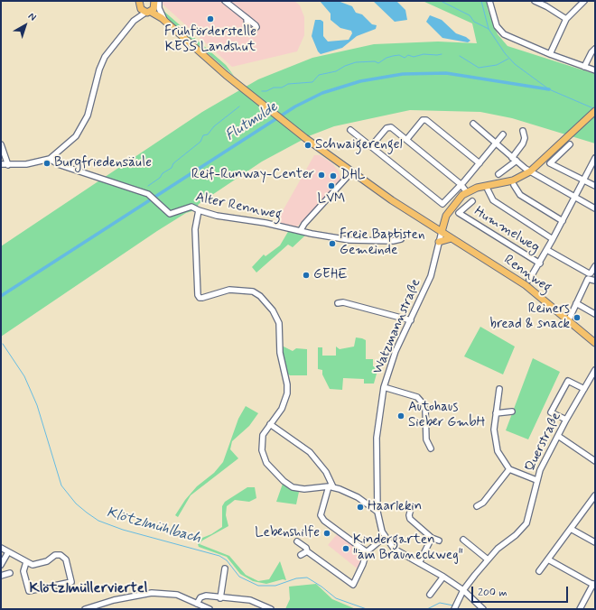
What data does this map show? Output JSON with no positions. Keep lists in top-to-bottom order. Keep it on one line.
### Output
{"streets":{"main road":["Rennweg"],"street":["Alter Rennweg","Hummelweg","Watzmannstraße","Querstraße"]},"crossings":[["Rennweg","Watzmannstraße"],["Watzmannstraße","Querstraße"]],"districts":["Klötzlmüllerviertel"],"water":["Flutmulde","Klötzlmühlbach"],"places":["Frühförderstelle KESS Landshut","Schwaigerengel","Burgfriedensäule","Reif-Runway-Center","DHL","LVM","Freie Baptisten Gemeinde","GEHE","Reiners bread & snack","Autohaus Sieber GmbH","Haarlekin","Lebenshilfe","Kindergarten \"am Brauneckweg\""],"scale_bar":"200 m","north":"top right"}
